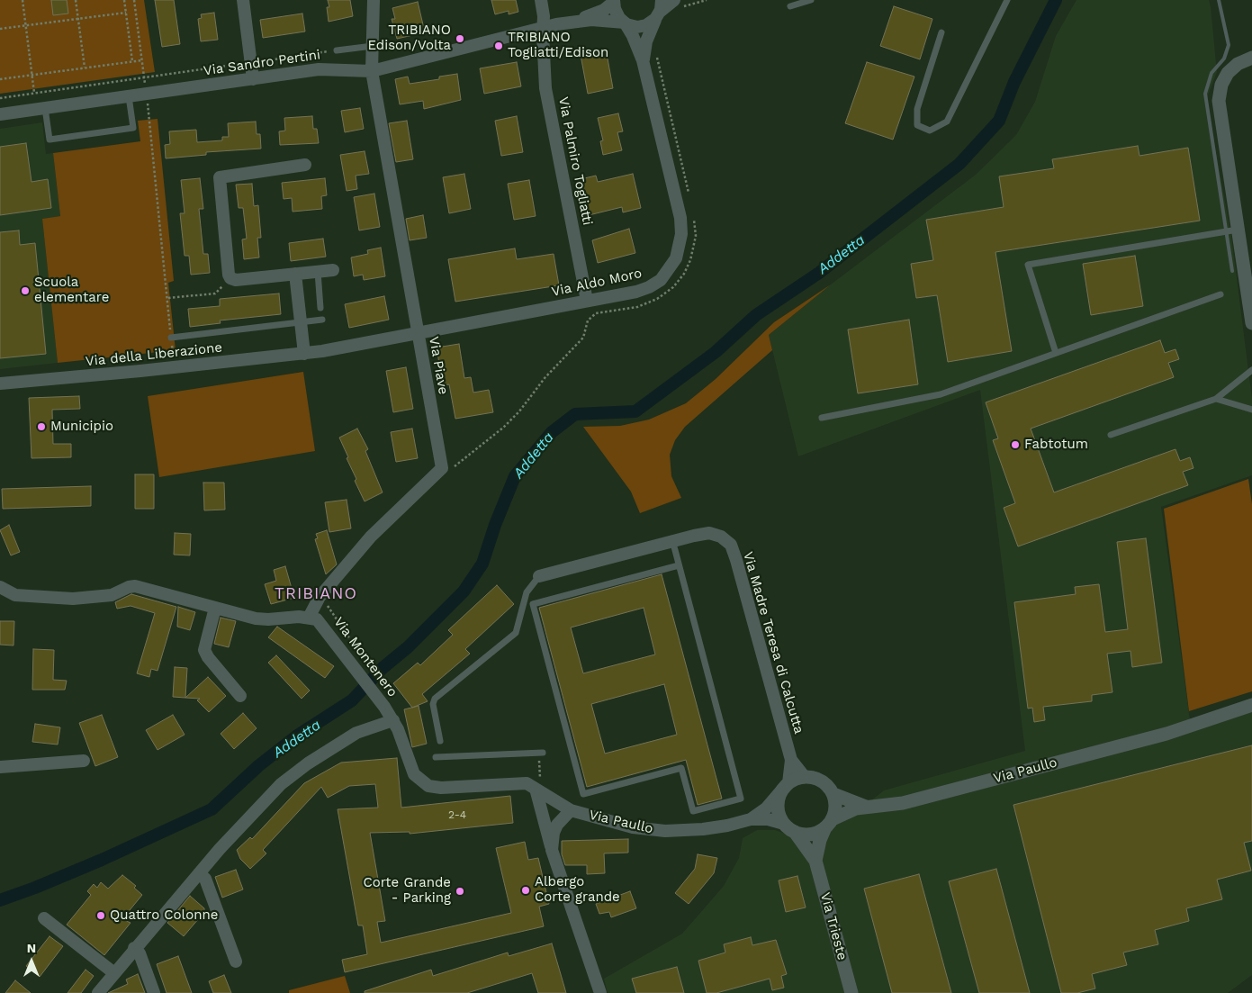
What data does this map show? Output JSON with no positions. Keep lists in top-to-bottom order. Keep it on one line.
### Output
{"streets":{"street":["Via Sandro Pertini","Via Palmiro Togliatti","Via Aldo Moro","Via della Liberazione","Via Piave","Via Madre Teresa di Calcutta","Via Montenero","Via Paullo","Via Trieste"]},"crossings":[["Via Sandro Pertini","Via Palmiro Togliatti"],["Via Sandro Pertini","Via Aldo Moro"],["Via Sandro Pertini","Via Piave"],["Via Palmiro Togliatti","Via Aldo Moro"],["Via Aldo Moro","Via della Liberazione"],["Via Aldo Moro","Via Piave"],["Via della Liberazione","Via Piave"],["Via Piave","Via Montenero"],["Via Madre Teresa di Calcutta","Via Paullo"],["Via Madre Teresa di Calcutta","Via Trieste"],["Via Montenero","Via Paullo"],["Via Paullo","Via Trieste"]],"districts":["TRIBIANO"],"water":["Addetta"],"places":["TRIBIANO Edison/Volta","TRIBIANO Togliatti/Edison","Scuola elementare","Municipio","Fabtotum","Albergo Corte grande","Corte Grande - Parking","Quattro Colonne"],"house_numbers":["2-4"],"north":"top"}
